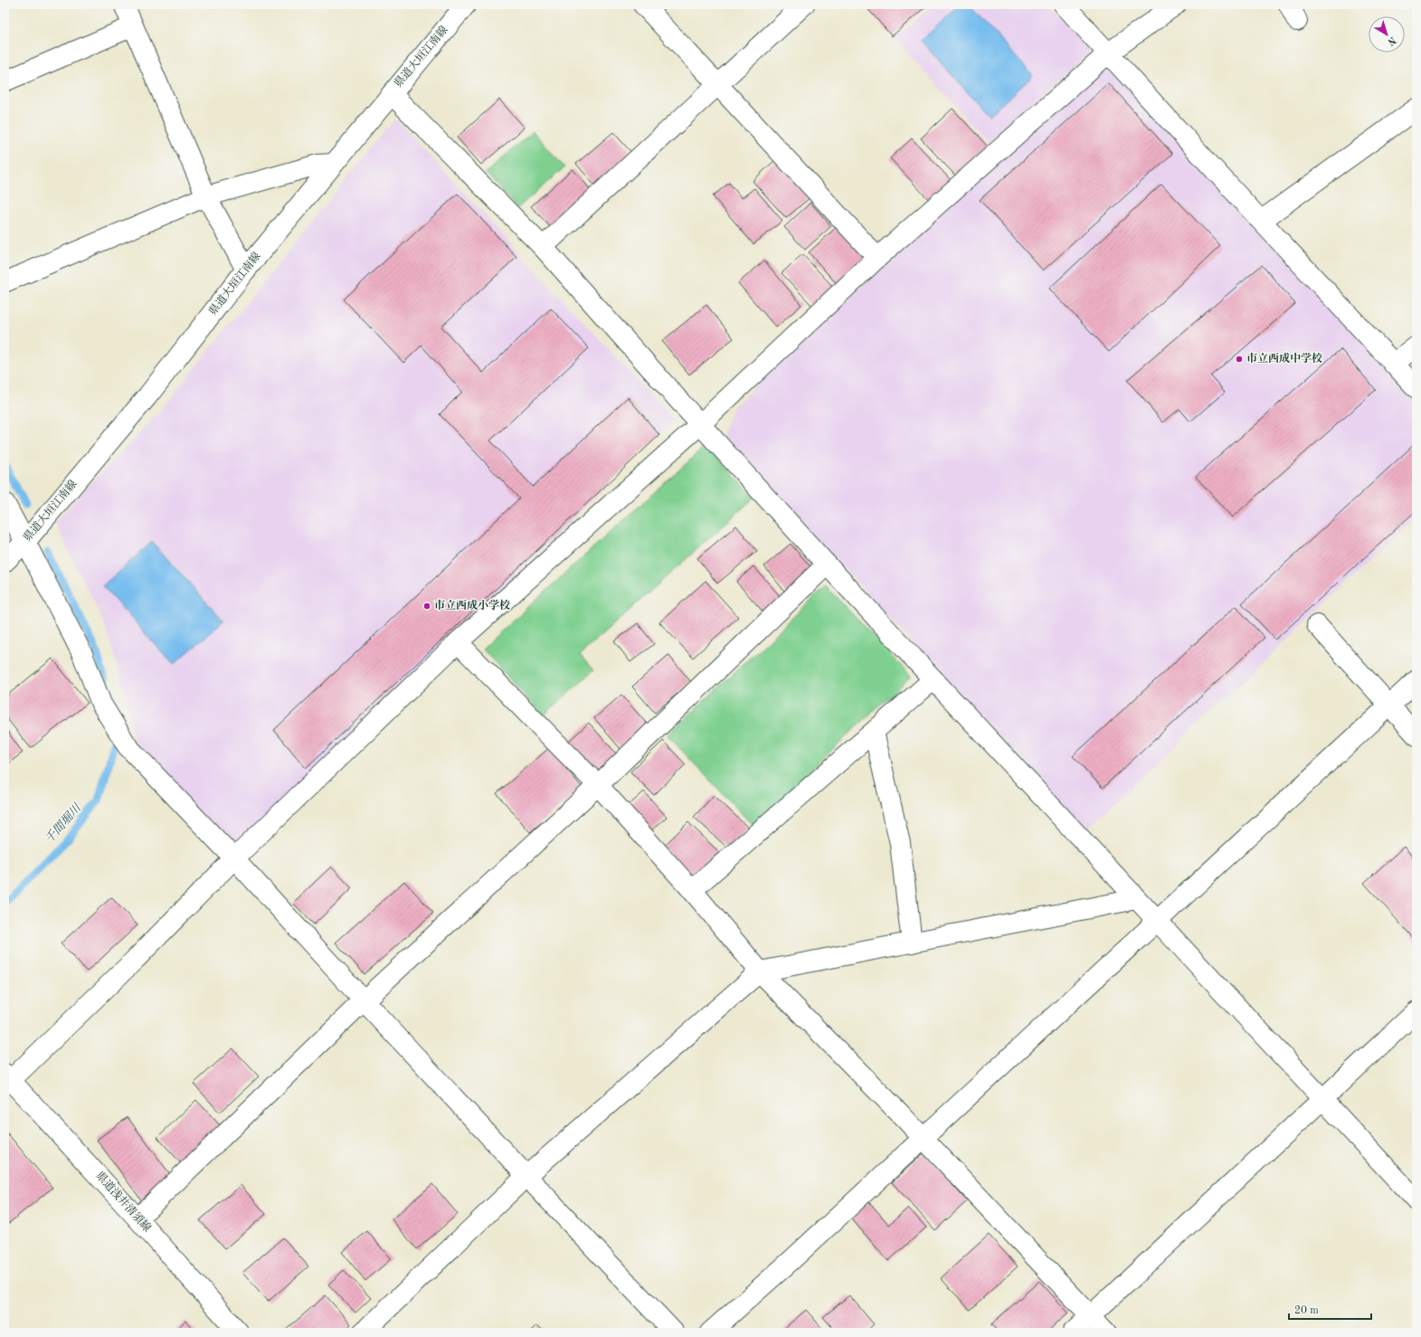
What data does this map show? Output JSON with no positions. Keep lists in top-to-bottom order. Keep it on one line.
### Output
{"streets":{"street":["県道大垣江南線","県道浅井清須線"]},"water":["千間堀川"],"places":["市立西成中学校","市立西成小学校"],"scale_bar":"20 m","north":"bottom right"}
